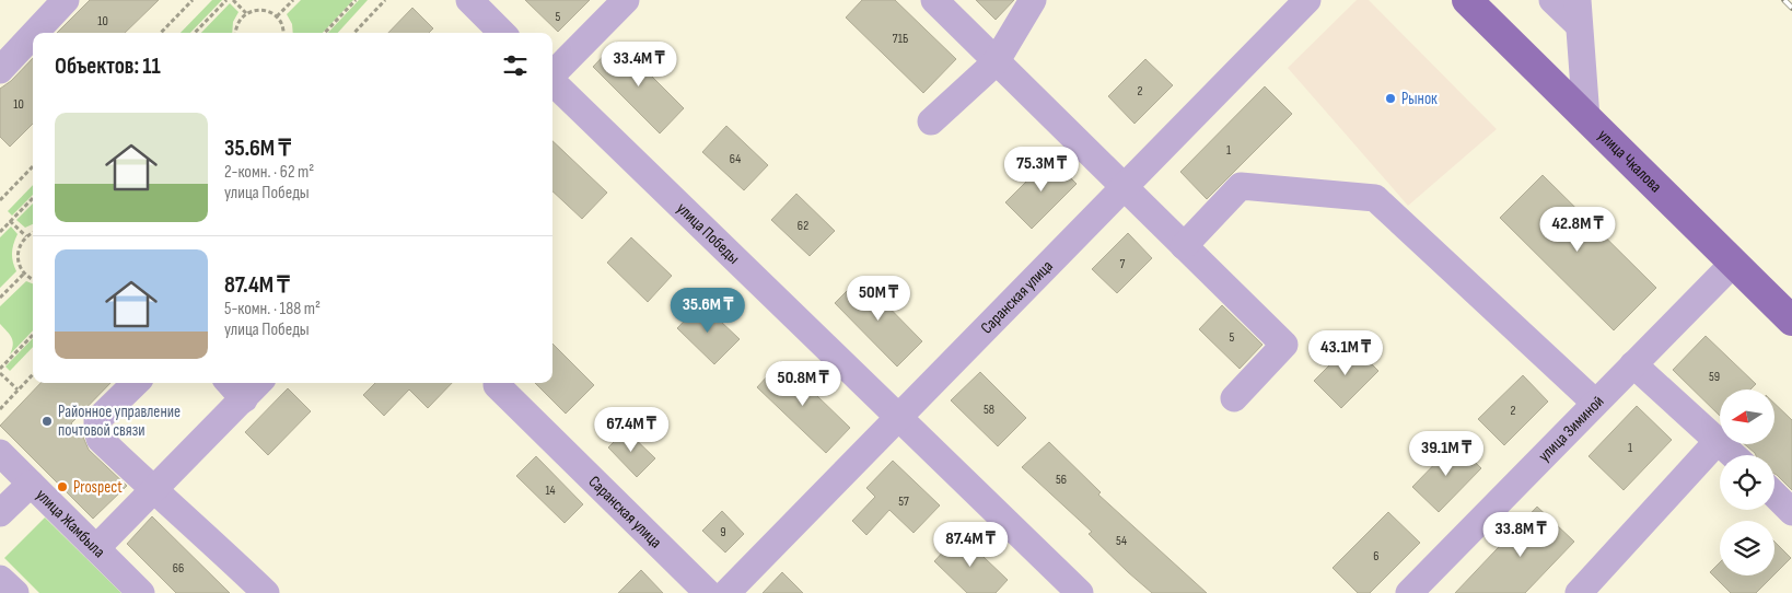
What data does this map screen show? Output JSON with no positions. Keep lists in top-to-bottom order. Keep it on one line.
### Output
{"streets":{"main road":["улица Чкалова"],"street":["улица Победы","Саранская улица","улица Зиминой","улица Жамбыла"]},"crossings":[["улица Чкалова","улица Зиминой"],["улица Победы","Саранская улица"]],"places":["Рынок","Районное управление почтовой связи","Prospect"],"house_numbers":["5","10","71Б","2","10","1","64","62","7","5","59","58","2","1","56","14","57","9","54","6","66"],"north":"left","page":{"heading":"Объектов: 11","price":["33.4M ₸","75.3M ₸","42.8M ₸","50M ₸","35.6M ₸","43.1M ₸","50.8M ₸","67.4M ₸","39.1M ₸","33.8M ₸","87.4M ₸"],"list":[{"name":"35.6M ₸","note":"2-комн. · 62 m² · улица Победы"},{"name":"87.4M ₸","note":"5-комн. · 188 m² · улица Победы"}]}}
